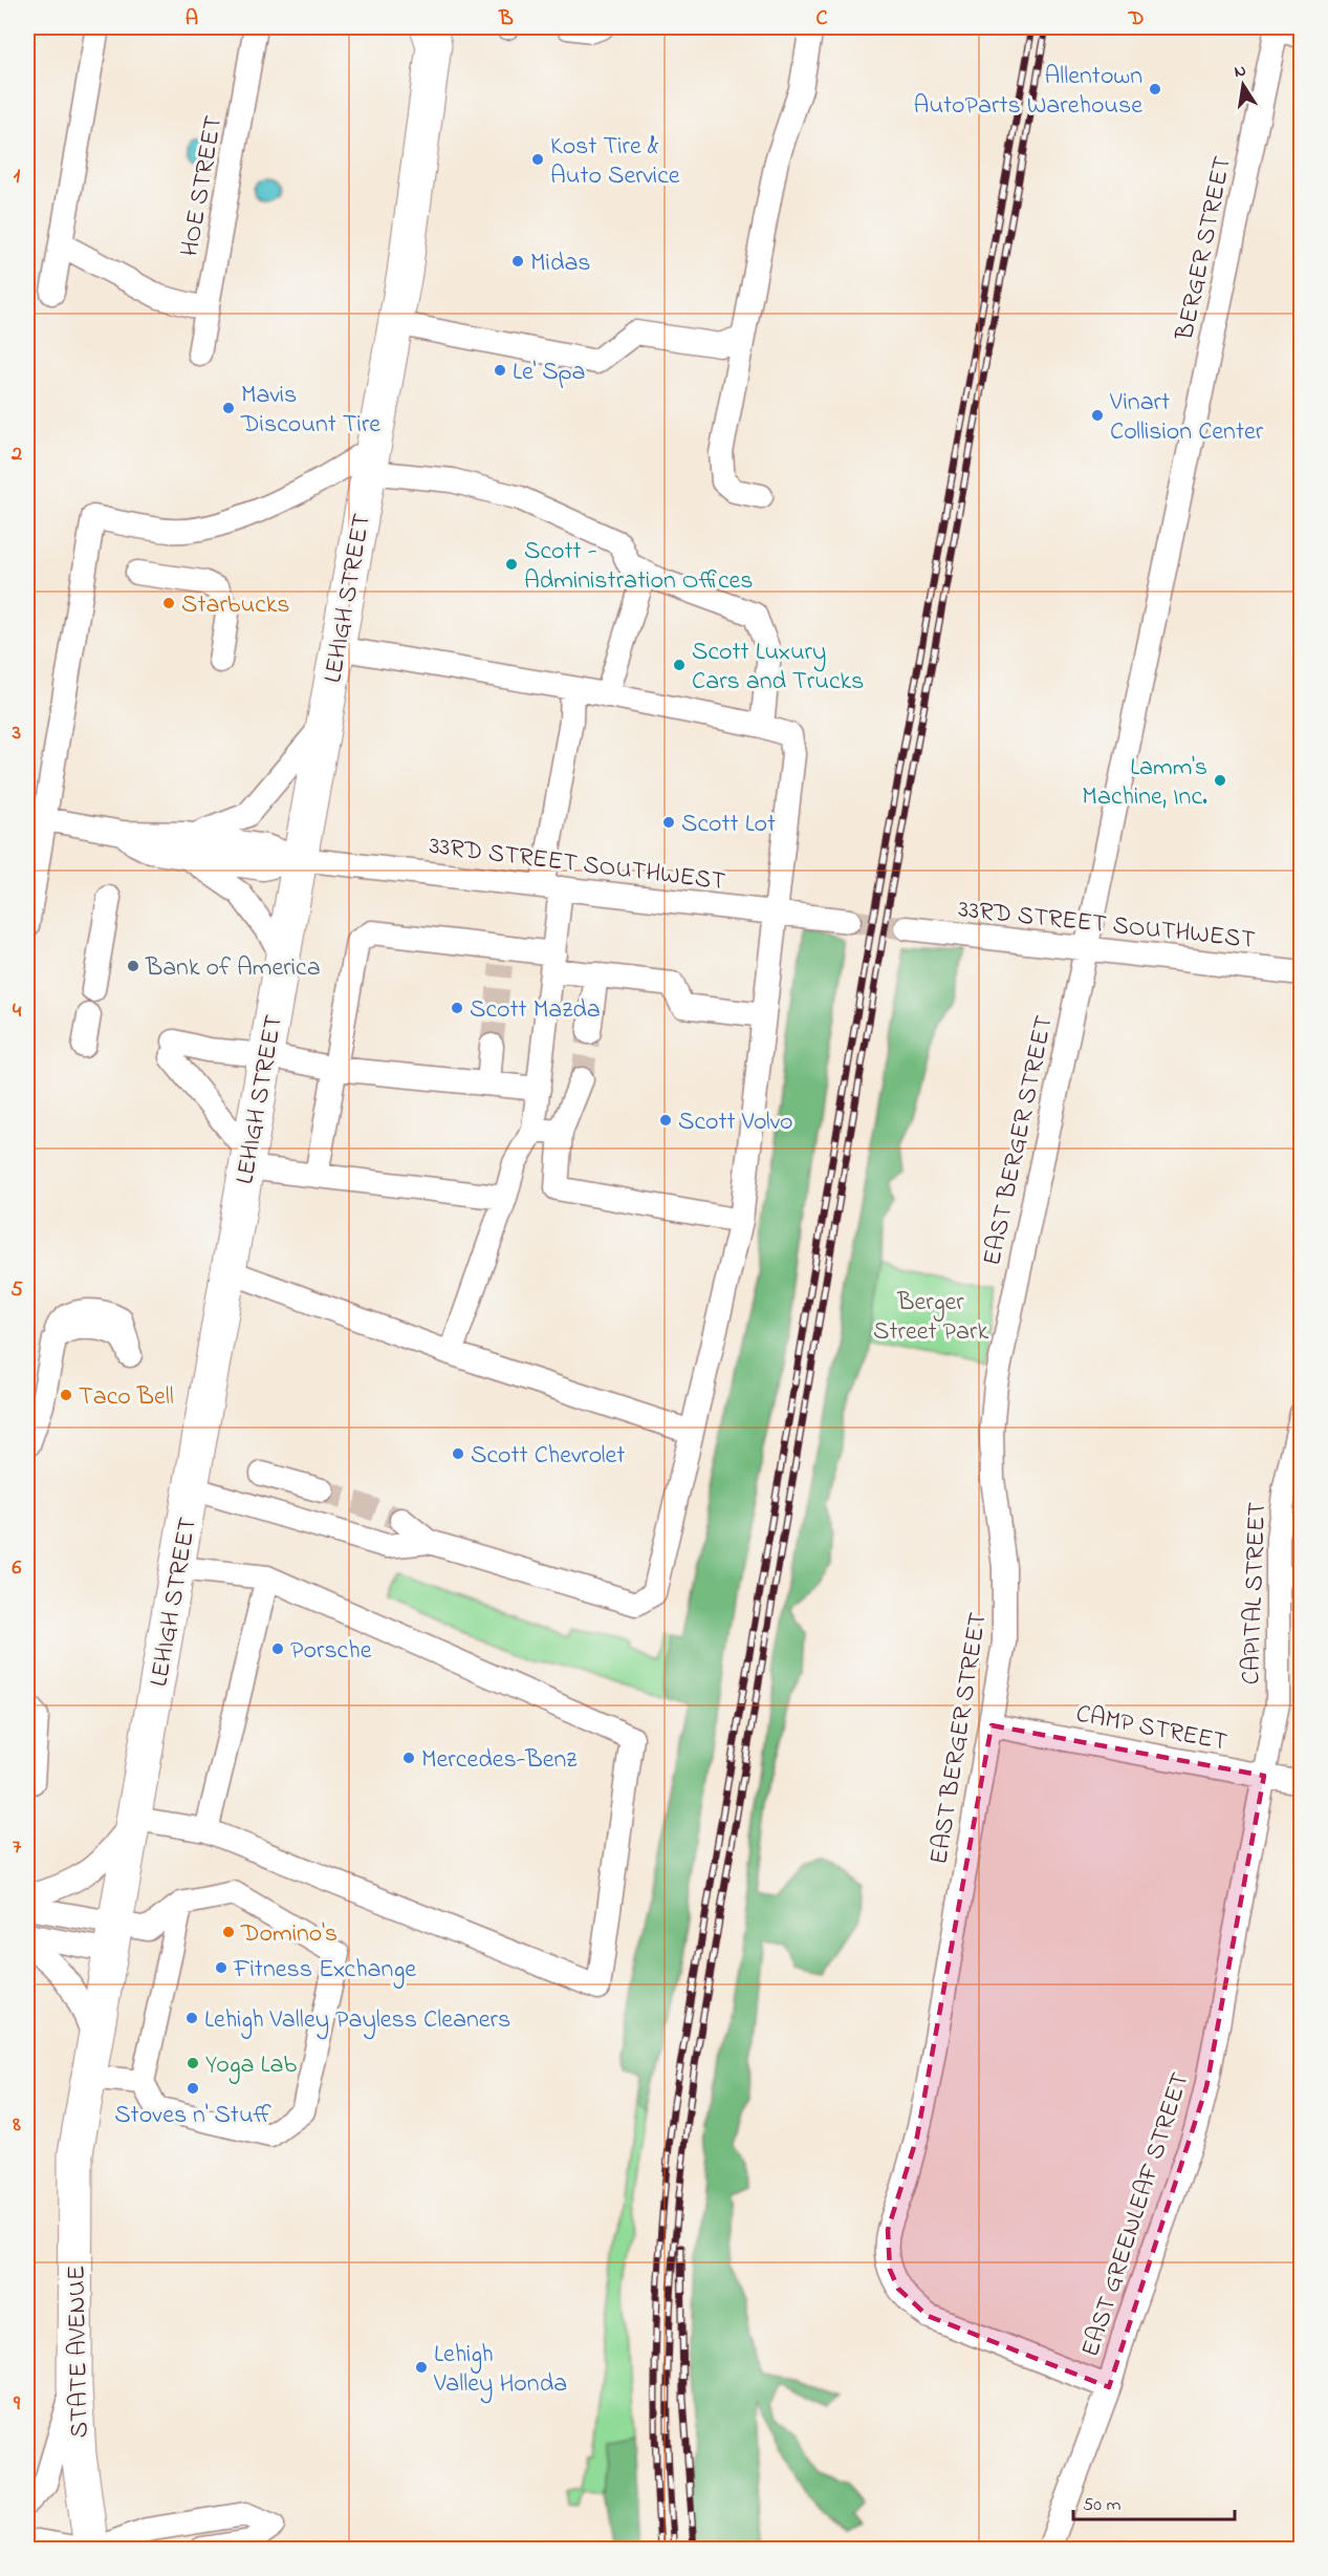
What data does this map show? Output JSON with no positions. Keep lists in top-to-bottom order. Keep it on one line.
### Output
{"streets":{"highway":["LEHIGH STREET","STATE AVENUE"],"street":["HOE STREET","BERGER STREET","33RD STREET SOUTHWEST","EAST BERGER STREET","CAPITAL STREET","CAMP STREET","EAST GREENLEAF STREET"]},"crossings":[["BERGER STREET","EAST BERGER STREET"],["LEHIGH STREET","33RD STREET SOUTHWEST"],["LEHIGH STREET","STATE AVENUE"],["33RD STREET SOUTHWEST","EAST BERGER STREET"],["EAST BERGER STREET","CAMP STREET"],["EAST BERGER STREET","EAST GREENLEAF STREET"],["CAPITAL STREET","CAMP STREET"],["CAPITAL STREET","EAST GREENLEAF STREET"],["CAMP STREET","EAST GREENLEAF STREET"]],"parks":["Berger Street Park"],"places":["Allentown AutoParts Warehouse","Kost Tire & Auto Service","Midas","Le' Spa","Mavis Discount Tire","Vinart Collision Center","Scott - Administration Offices","Starbucks","Scott Luxury Cars and Trucks","Lamm's Machine, Inc.","Scott Lot","Bank of America","Scott Mazda","Scott Volvo","Taco Bell","Scott Chevrolet","Porsche","Mercedes-Benz","Domino's","Fitness Exchange","Lehigh Valley Payless Cleaners","Yoga Lab","Stoves n' Stuff","Lehigh Valley Honda"],"scale_bar":"50 m","north":"top","grid":{"columns":["A","B","C","D"],"rows":["1","2","3","4","5","6","7","8","9"]}}
